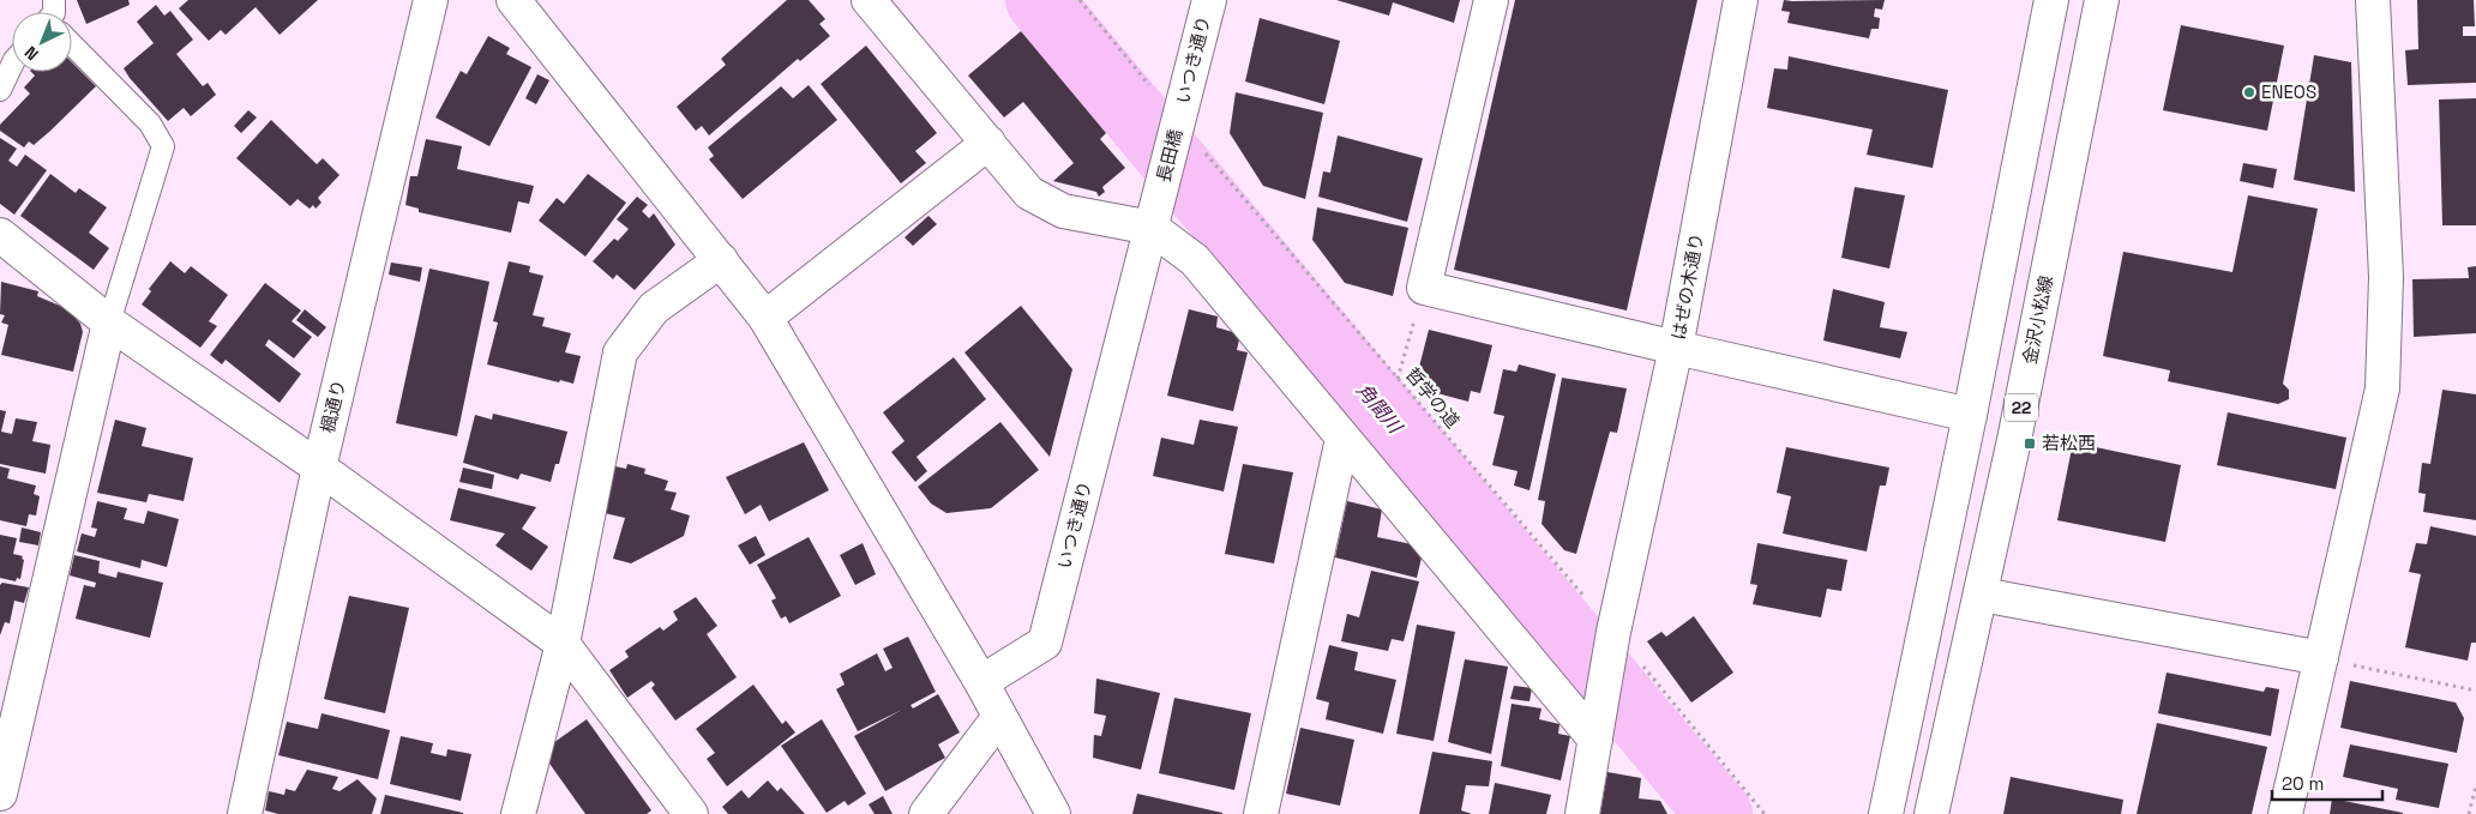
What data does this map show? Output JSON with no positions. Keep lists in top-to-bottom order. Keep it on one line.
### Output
{"streets":{"street":["いつき通り","長田橋","はぜの木通り","金沢小松線","楓通り","22"],"path":["哲学の道"]},"crossings":[["いつき通り","長田橋"],["いつき通り","哲学の道"],["長田橋","哲学の道"]],"water":["角間川"],"places":{"other":["ENEOS"],"transit":["若松西"]},"scale_bar":"20 m","north":"bottom left"}
